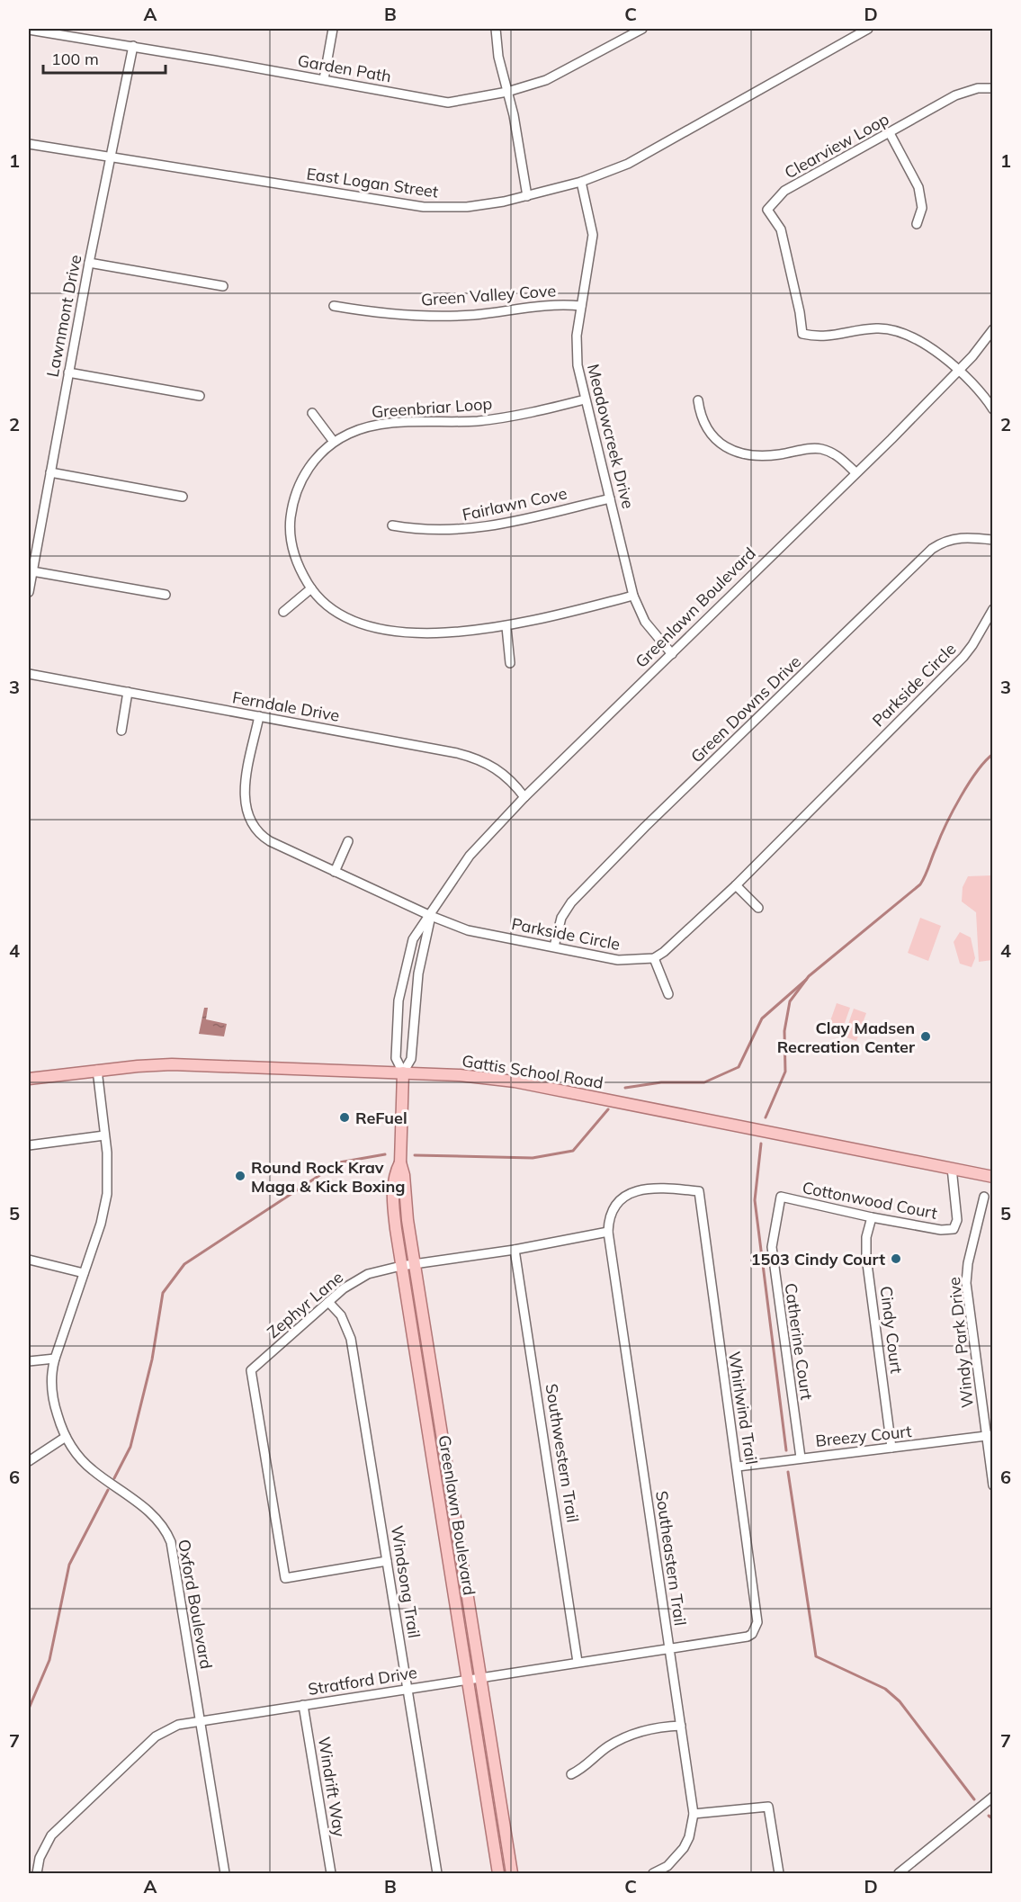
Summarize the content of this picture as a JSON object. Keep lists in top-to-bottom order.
{
  "streets": {
    "main road": ["Greenlawn Boulevard", "Gattis School Road"],
    "street": [
      "Garden Path",
      "Clearview Loop",
      "East Logan Street",
      "Green Valley Cove",
      "Lawnmont Drive",
      "Greenbriar Loop",
      "Meadowcreek Drive",
      "Fairlawn Cove",
      "Parkside Circle",
      "Ferndale Drive",
      "Green Downs Drive",
      "Cottonwood Court",
      "Zephyr Lane",
      "Cindy Court",
      "Catherine Court",
      "Windy Park Drive",
      "Whirlwind Trail",
      "Breezy Court",
      "Southwestern Trail",
      "Southeastern Trail",
      "Windsong Trail",
      "Oxford Boulevard",
      "Stratford Drive",
      "Windrift Way"
    ]
  },
  "crossings": [
    ["Garden Path", "Lawnmont Drive"],
    ["Clearview Loop", "Greenlawn Boulevard"],
    ["East Logan Street", "Lawnmont Drive"],
    ["East Logan Street", "Meadowcreek Drive"],
    ["Green Valley Cove", "Meadowcreek Drive"],
    ["Greenbriar Loop", "Meadowcreek Drive"],
    ["Meadowcreek Drive", "Fairlawn Cove"],
    ["Meadowcreek Drive", "Greenlawn Boulevard"],
    ["Greenlawn Boulevard", "Parkside Circle"],
    ["Greenlawn Boulevard", "Ferndale Drive"],
    ["Greenlawn Boulevard", "Gattis School Road"],
    ["Greenlawn Boulevard", "Zephyr Lane"],
    ["Greenlawn Boulevard", "Stratford Drive"],
    ["Parkside Circle", "Ferndale Drive"],
    ["Parkside Circle", "Green Downs Drive"],
    ["Gattis School Road", "Cottonwood Court"],
    ["Gattis School Road", "Oxford Boulevard"],
    ["Cottonwood Court", "Cindy Court"],
    ["Cottonwood Court", "Catherine Court"],
    ["Zephyr Lane", "Whirlwind Trail"],
    ["Zephyr Lane", "Southwestern Trail"],
    ["Zephyr Lane", "Southeastern Trail"],
    ["Zephyr Lane", "Windsong Trail"],
    ["Cindy Court", "Breezy Court"],
    ["Catherine Court", "Breezy Court"],
    ["Windy Park Drive", "Breezy Court"],
    ["Whirlwind Trail", "Breezy Court"],
    ["Whirlwind Trail", "Southeastern Trail"],
    ["Whirlwind Trail", "Stratford Drive"],
    ["Southwestern Trail", "Stratford Drive"],
    ["Southeastern Trail", "Stratford Drive"],
    ["Windsong Trail", "Stratford Drive"],
    ["Oxford Boulevard", "Stratford Drive"],
    ["Stratford Drive", "Windrift Way"]
  ],
  "places": [
    "Clay Madsen Recreation Center",
    "ReFuel",
    "Round Rock Krav Maga & Kick Boxing",
    "1503 Cindy Court"
  ],
  "scale_bar": "100 m",
  "grid": {
    "columns": [
      "A",
      "B",
      "C",
      "D"
    ],
    "rows": [
      "1",
      "2",
      "3",
      "4",
      "5",
      "6",
      "7"
    ]
  }
}
